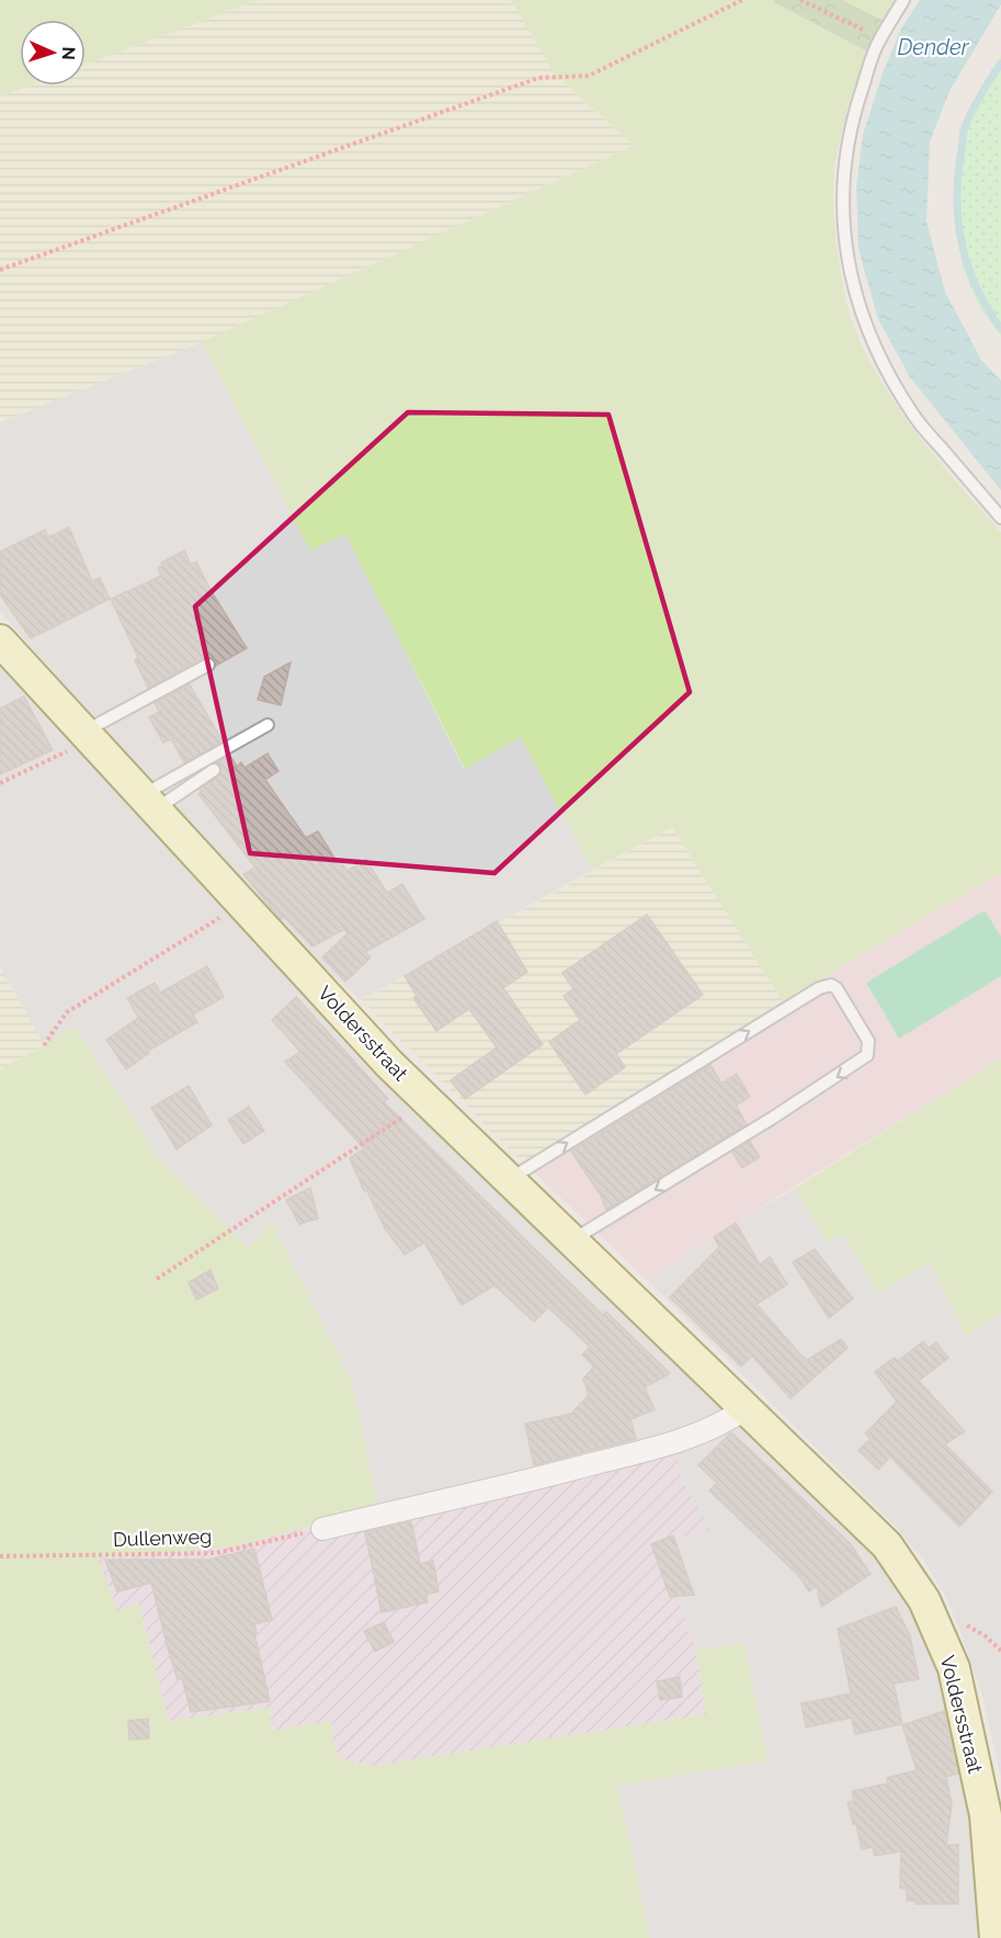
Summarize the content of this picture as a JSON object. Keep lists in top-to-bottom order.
{
  "streets": {
    "street": ["Voldersstraat"],
    "path": ["Dullenweg"]
  },
  "water": ["Dender"],
  "north": "right"
}
